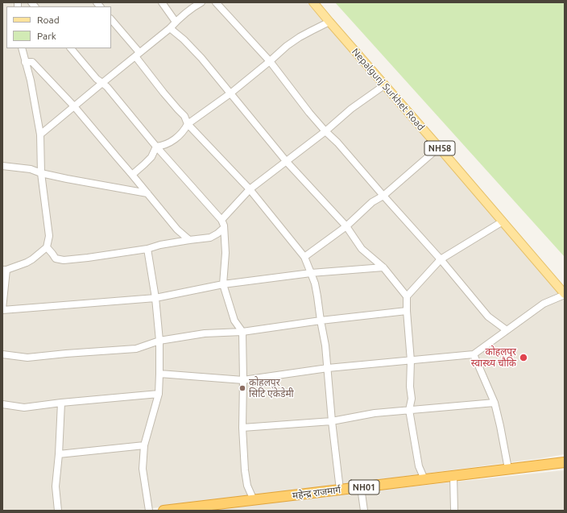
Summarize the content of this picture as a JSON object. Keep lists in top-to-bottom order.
{
  "streets": {
    "highway": ["NH01", "महेन्द्र राजमार्ग"],
    "main road": ["Nepalgunj Surkhet Road", "NH58"]
  },
  "places": ["कोहलपुर स्वास्थ्य चौकि", "कोहलपुर सिटि एकेडेमी"],
  "legend": ["Road", "Park"]
}
